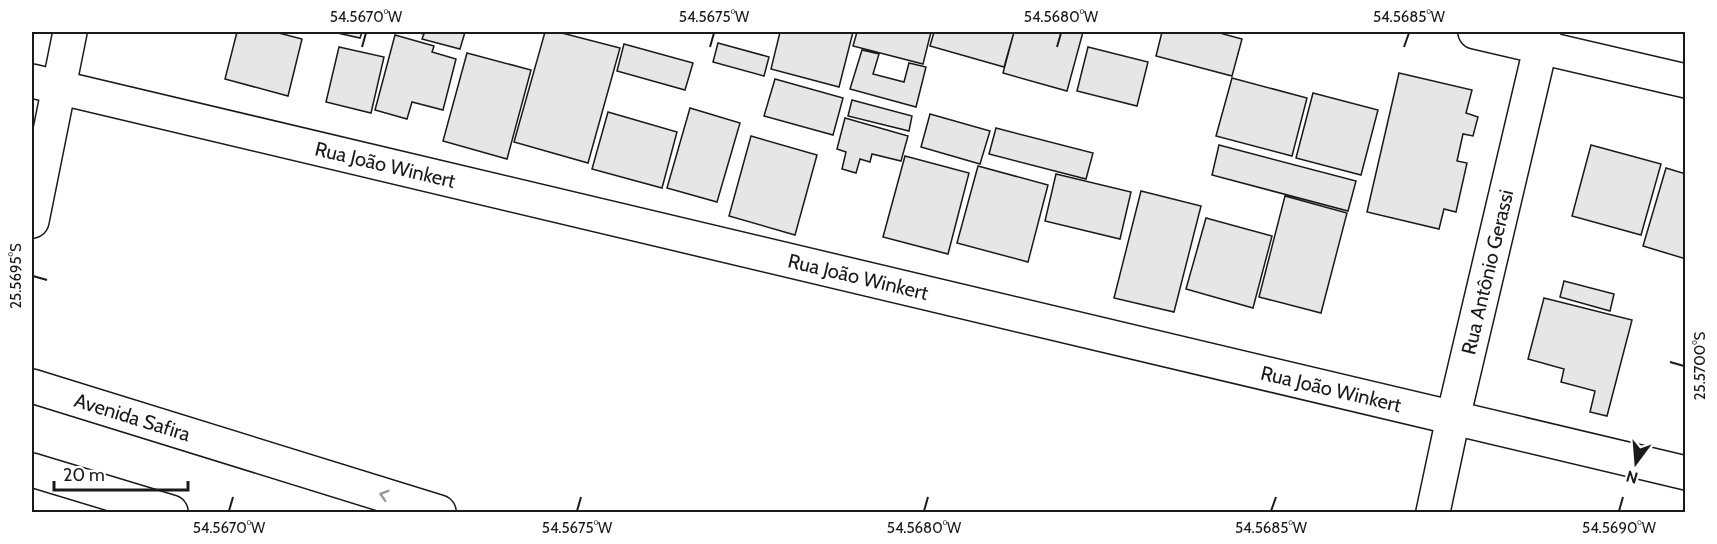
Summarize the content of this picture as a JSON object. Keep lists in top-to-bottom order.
{
  "streets": {
    "street": ["Rua João Winkert", "Rua Antônio Gerassi", "Avenida Safira"]
  },
  "crossings": [
    ["Rua João Winkert", "Rua Antônio Gerassi"]
  ],
  "scale_bar": "20 m",
  "north": "bottom",
  "coordinates": [
    "54.5670°W",
    "54.5675°W",
    "54.5680°W",
    "54.5685°W",
    "25.5695°S",
    "25.5700°S",
    "54.5690°W"
  ]
}
